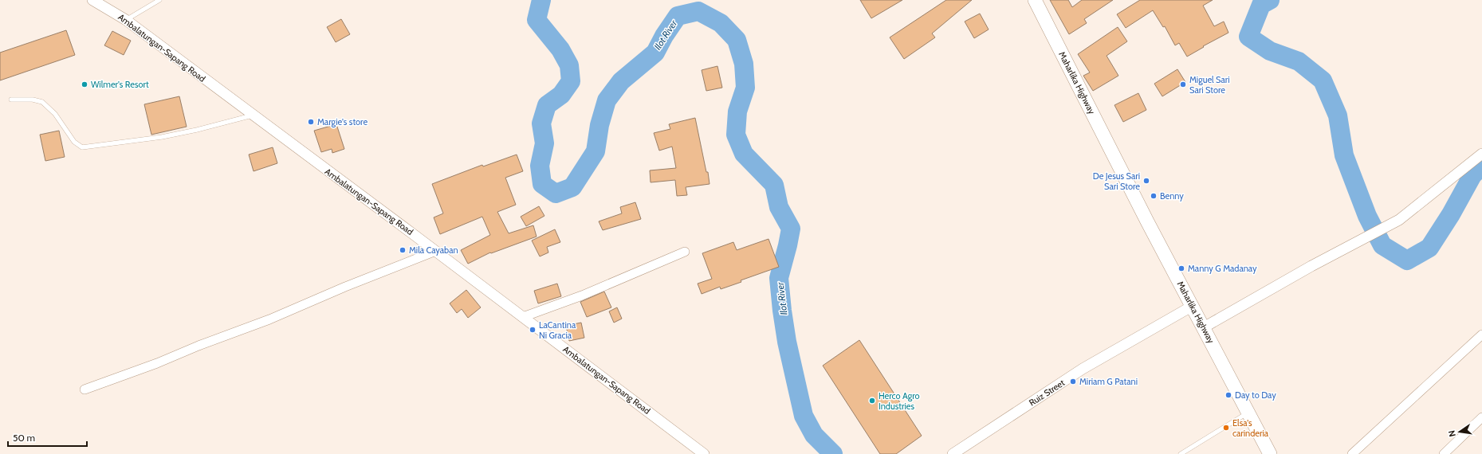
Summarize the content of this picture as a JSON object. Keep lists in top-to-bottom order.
{
  "streets": {
    "main road": ["Maharlika Highway"],
    "street": ["Ambalatungan-Sapang Road", "Ruiz Street"]
  },
  "crossings": [
    ["Maharlika Highway", "Ruiz Street"]
  ],
  "water": ["Ilot River"],
  "places": [
    "Wilmer's Resort",
    "Miguel Sari Sari Store",
    "Margie's store",
    "De Jesus Sari Sari Store",
    "Benny",
    "Mila Cayaban",
    "Manny G Madanay",
    "LaCantina Ni Gracia",
    "Miriam G Patani",
    "Day to Day",
    "Herco Agro Industries",
    "Elsa's carinderia"
  ],
  "scale_bar": "50 m",
  "north": "left"
}
